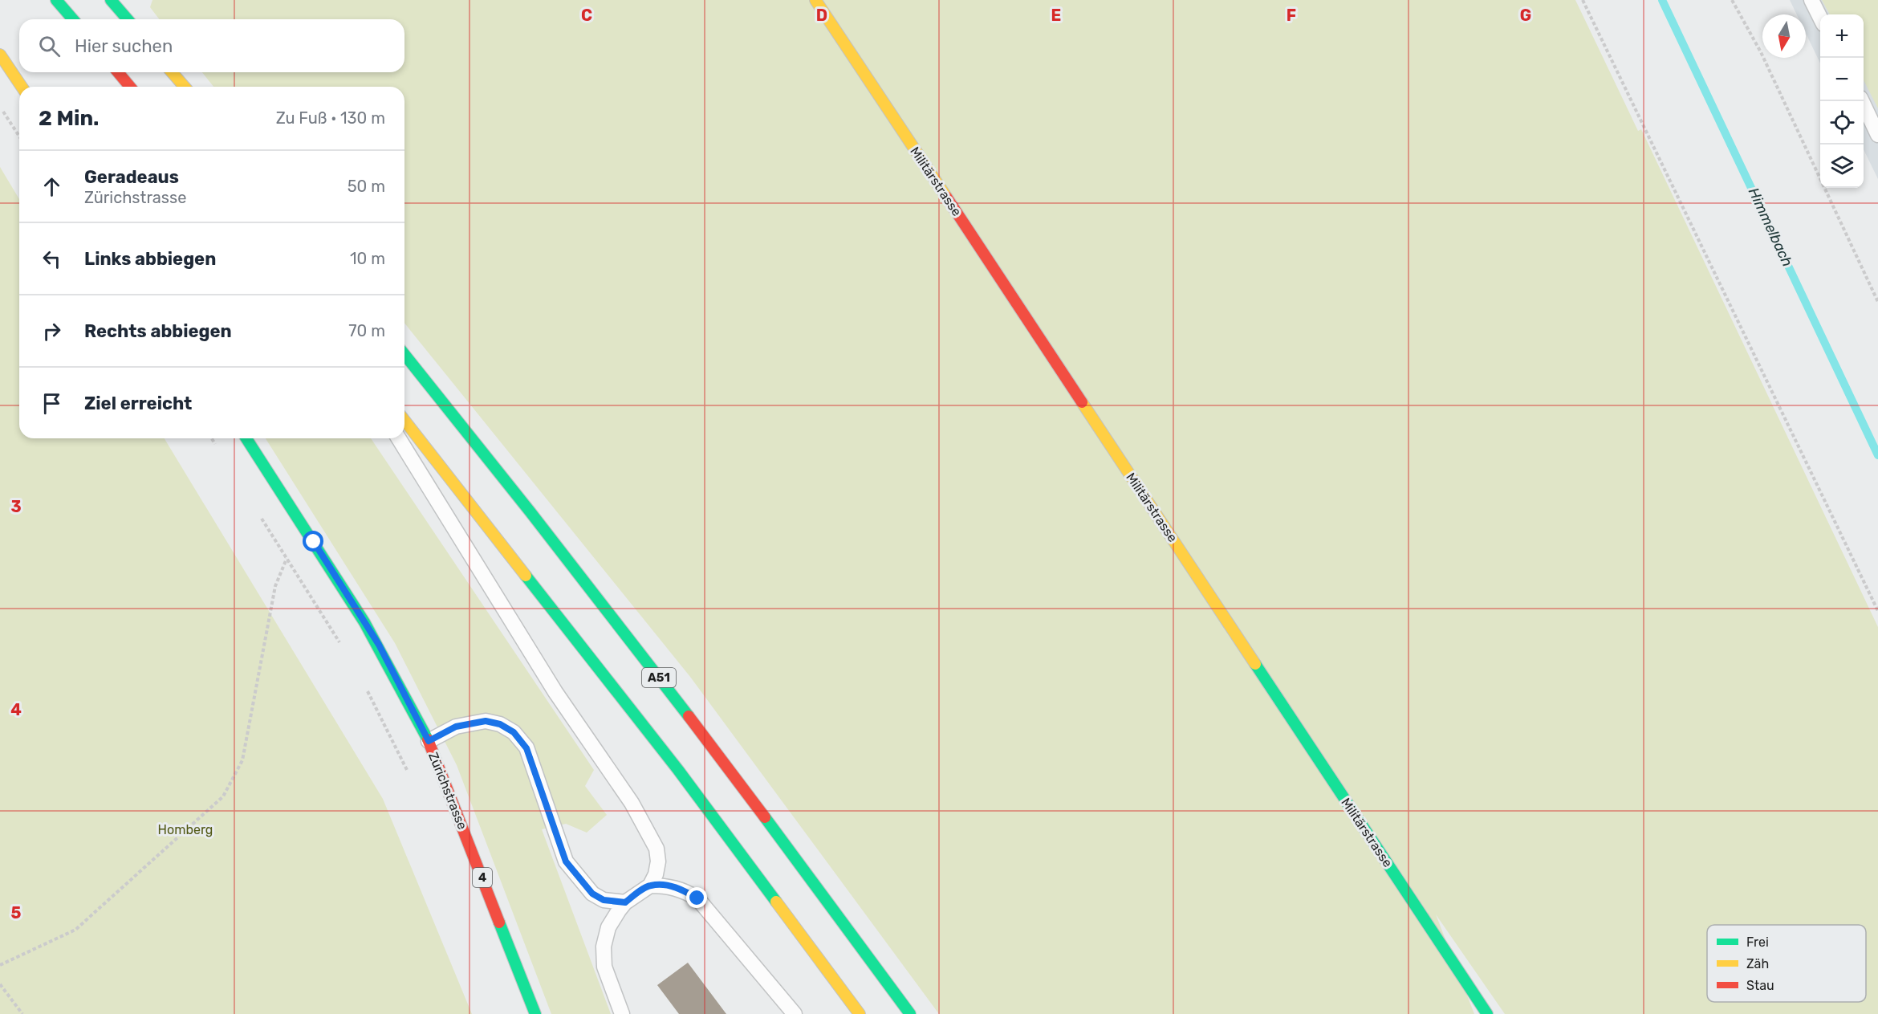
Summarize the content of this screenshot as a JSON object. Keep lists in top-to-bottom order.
{
  "streets": {
    "main road": [
      "Militärstrasse",
      "A51",
      "Zürichstrasse",
      "4"
    ]
  },
  "water": ["Himmelbach"],
  "parks": ["Homberg"],
  "legend": ["Frei", "Zäh", "Stau"],
  "north": "bottom",
  "page": {
    "map_buttons": ["+", "−"],
    "search": "Hier suchen",
    "heading": ["2 Min.", "Zu Fuß · 130 m"],
    "list": [
      ["Geradeaus", "Zürichstrasse", "50 m"],
      ["Links abbiegen", "10 m"],
      ["Rechts abbiegen", "70 m"],
      "Ziel erreicht"
    ]
  },
  "grid": {
    "columns": [
      "C",
      "D",
      "E",
      "F",
      "G"
    ],
    "rows": ["3", "4", "5"]
  }
}
